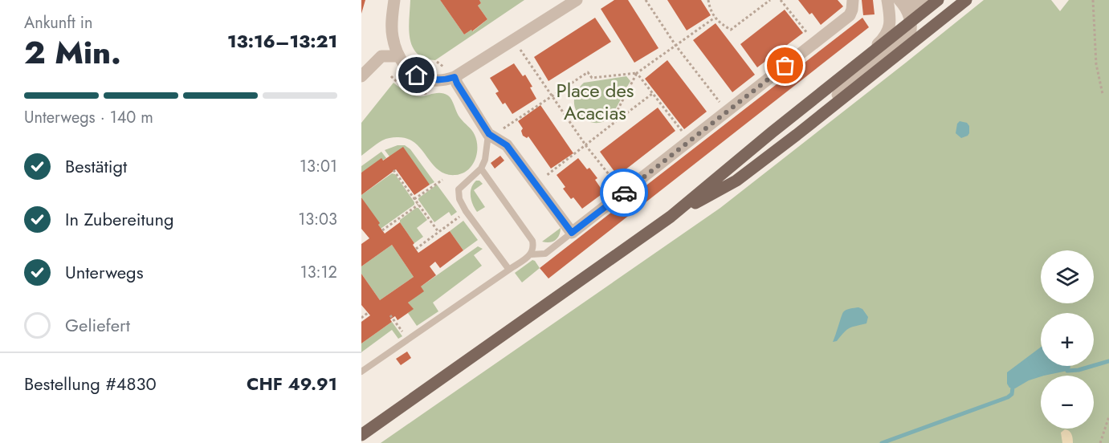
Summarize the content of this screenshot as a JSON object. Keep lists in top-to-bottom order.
{
  "parks": ["Place des Acacias"],
  "page": {
    "heading": ["2 Min.", "Ankunft in", "13:16–13:21"],
    "panel": ["Bestellung #4830", "CHF 49.91"],
    "bar": "Unterwegs · 140 m",
    "list": [
      ["Bestätigt", "13:01"],
      ["In Zubereitung", "13:03"],
      ["Unterwegs", "13:12"],
      "Geliefert"
    ],
    "map_buttons": ["+", "−"]
  }
}
